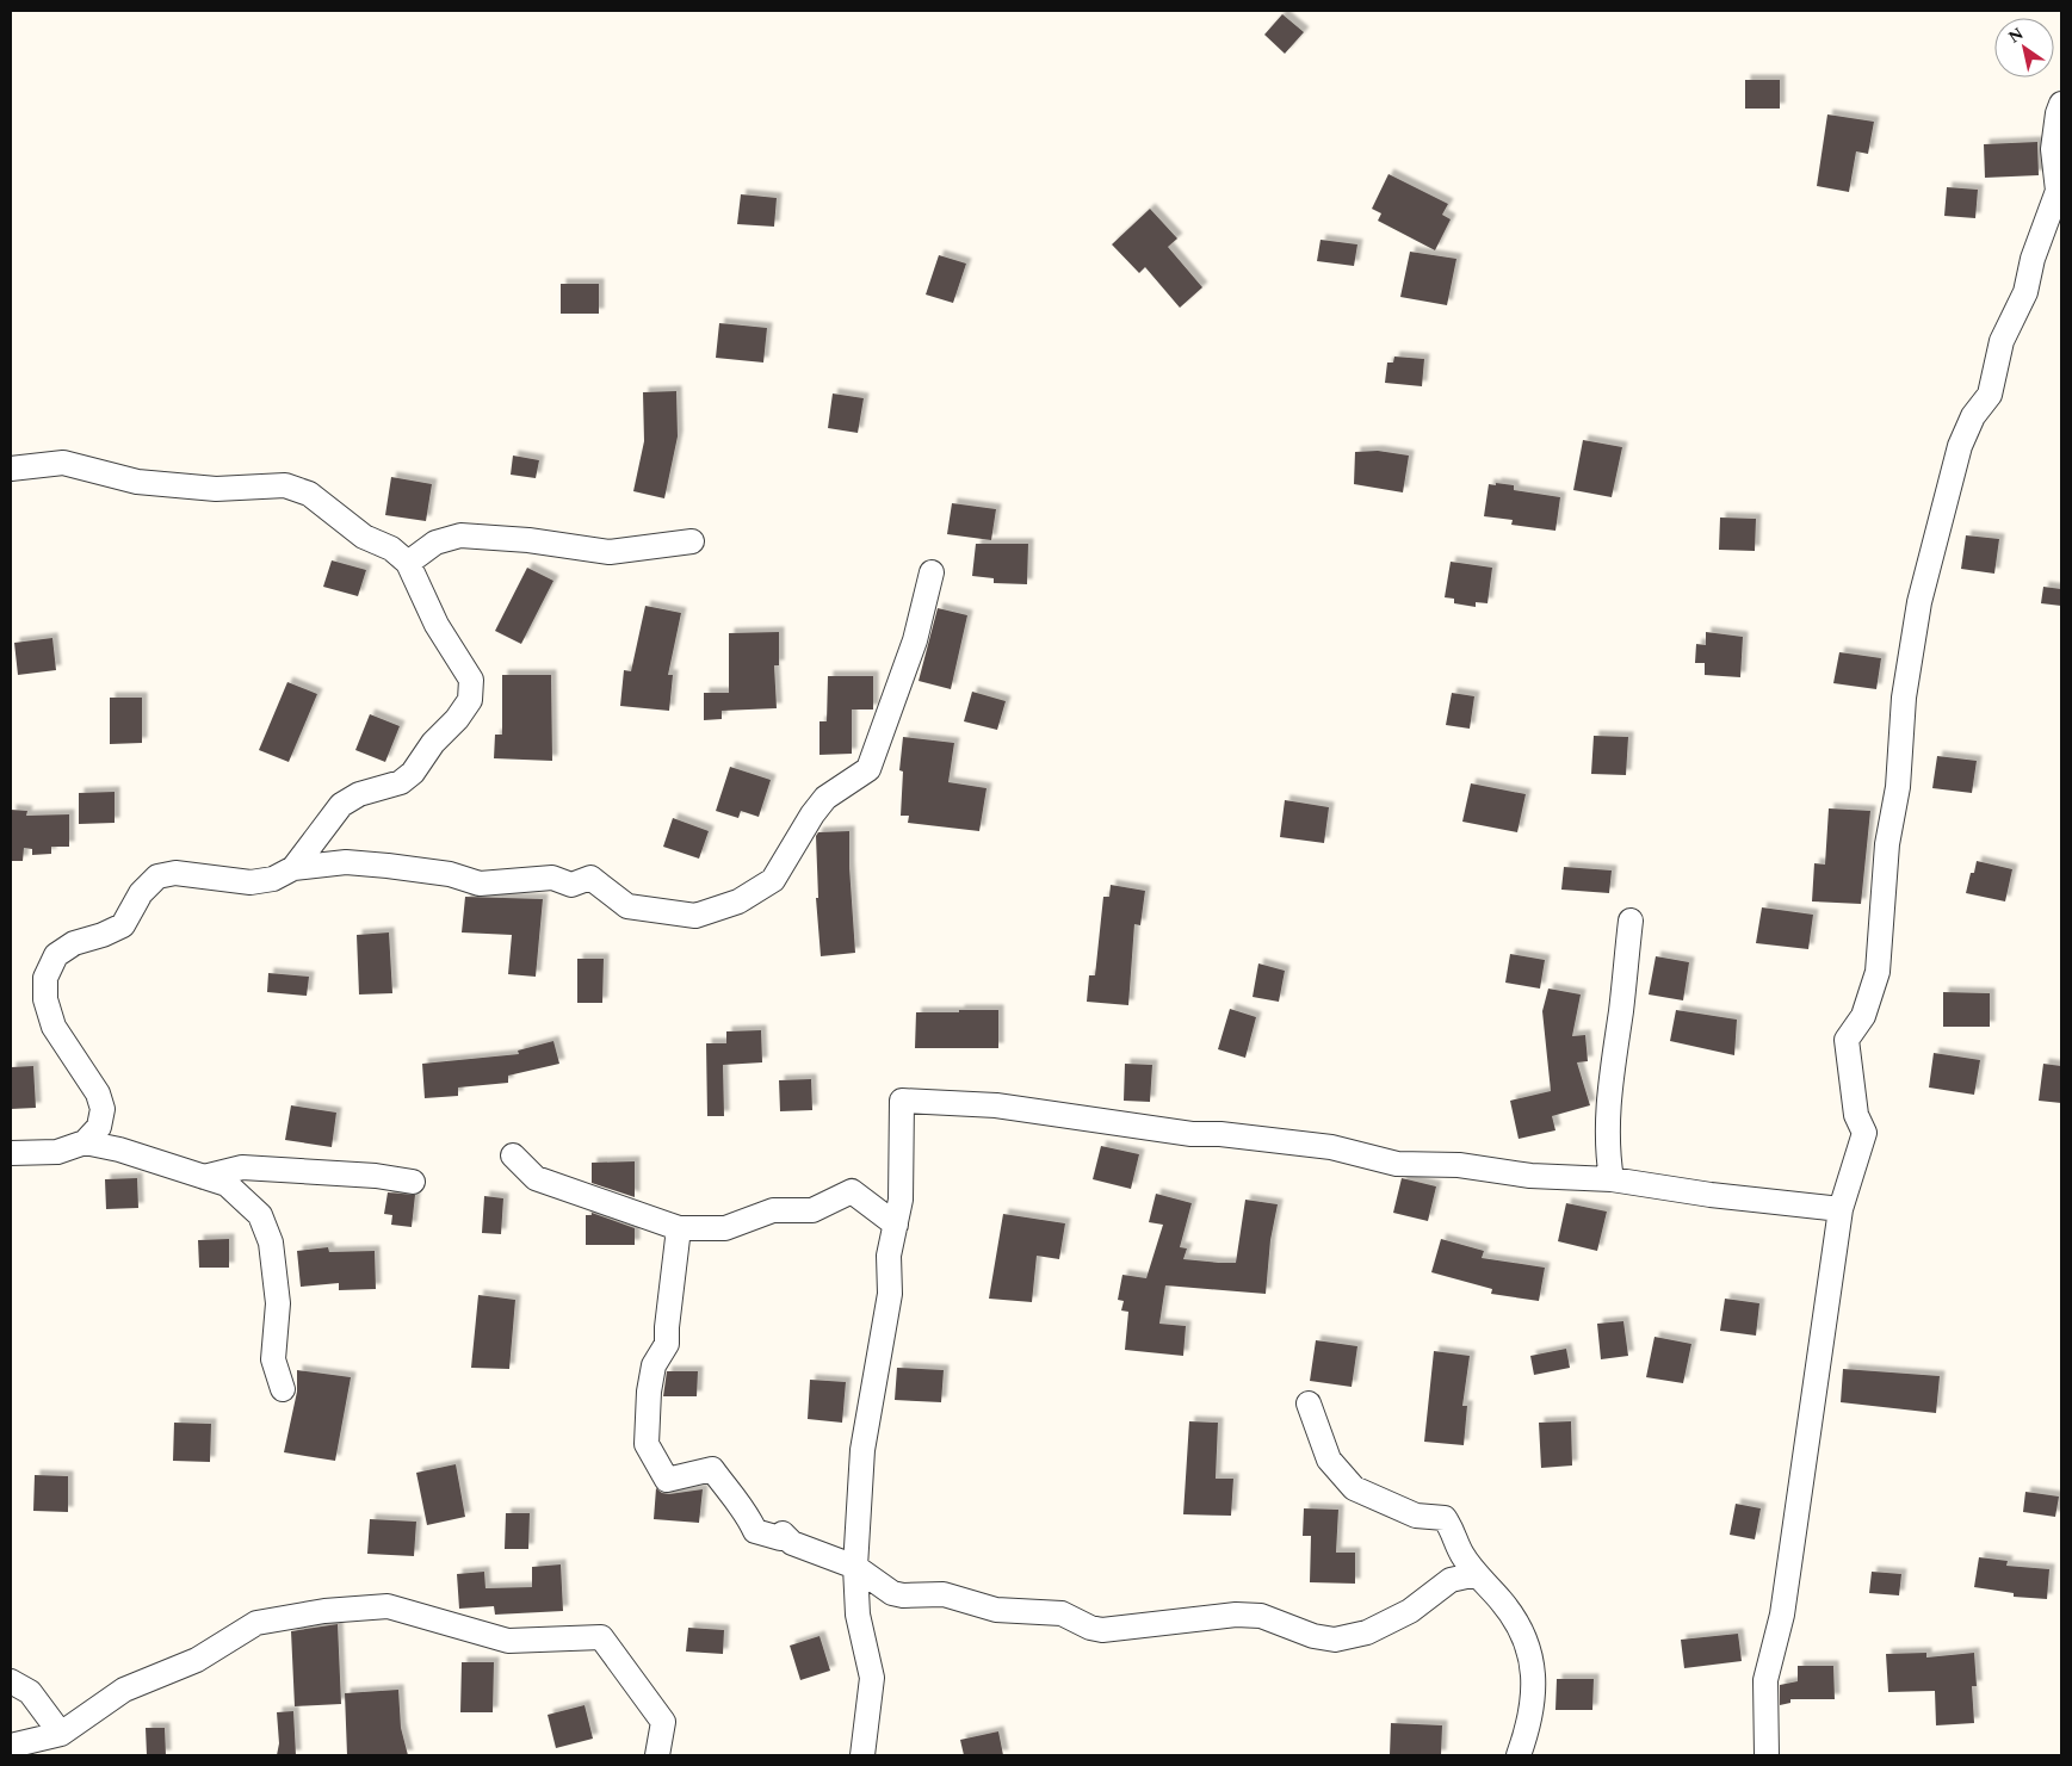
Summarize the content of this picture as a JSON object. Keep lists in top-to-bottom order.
{
  "north": "top left"
}
